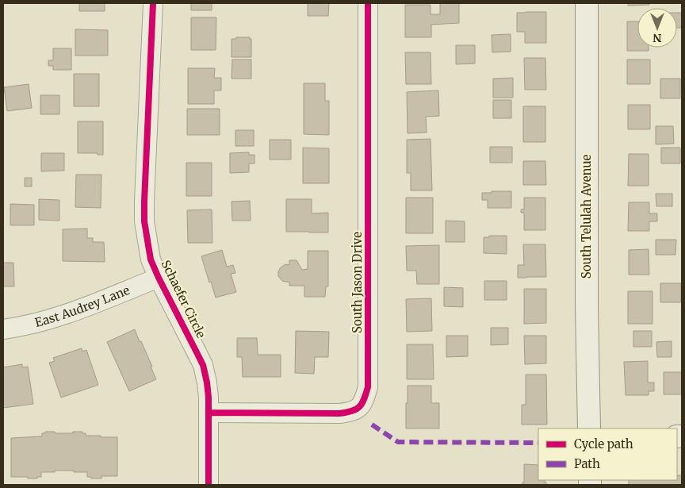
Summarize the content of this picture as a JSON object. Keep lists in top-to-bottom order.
{
  "streets": {
    "street": [
      "South Telulah Avenue",
      "South Jason Drive",
      "Schaefer Circle",
      "East Audrey Lane"
    ]
  },
  "crossings": [
    ["South Jason Drive", "Schaefer Circle"],
    ["Schaefer Circle", "East Audrey Lane"]
  ],
  "legend": ["Cycle path", "Path"],
  "north": "bottom"
}
